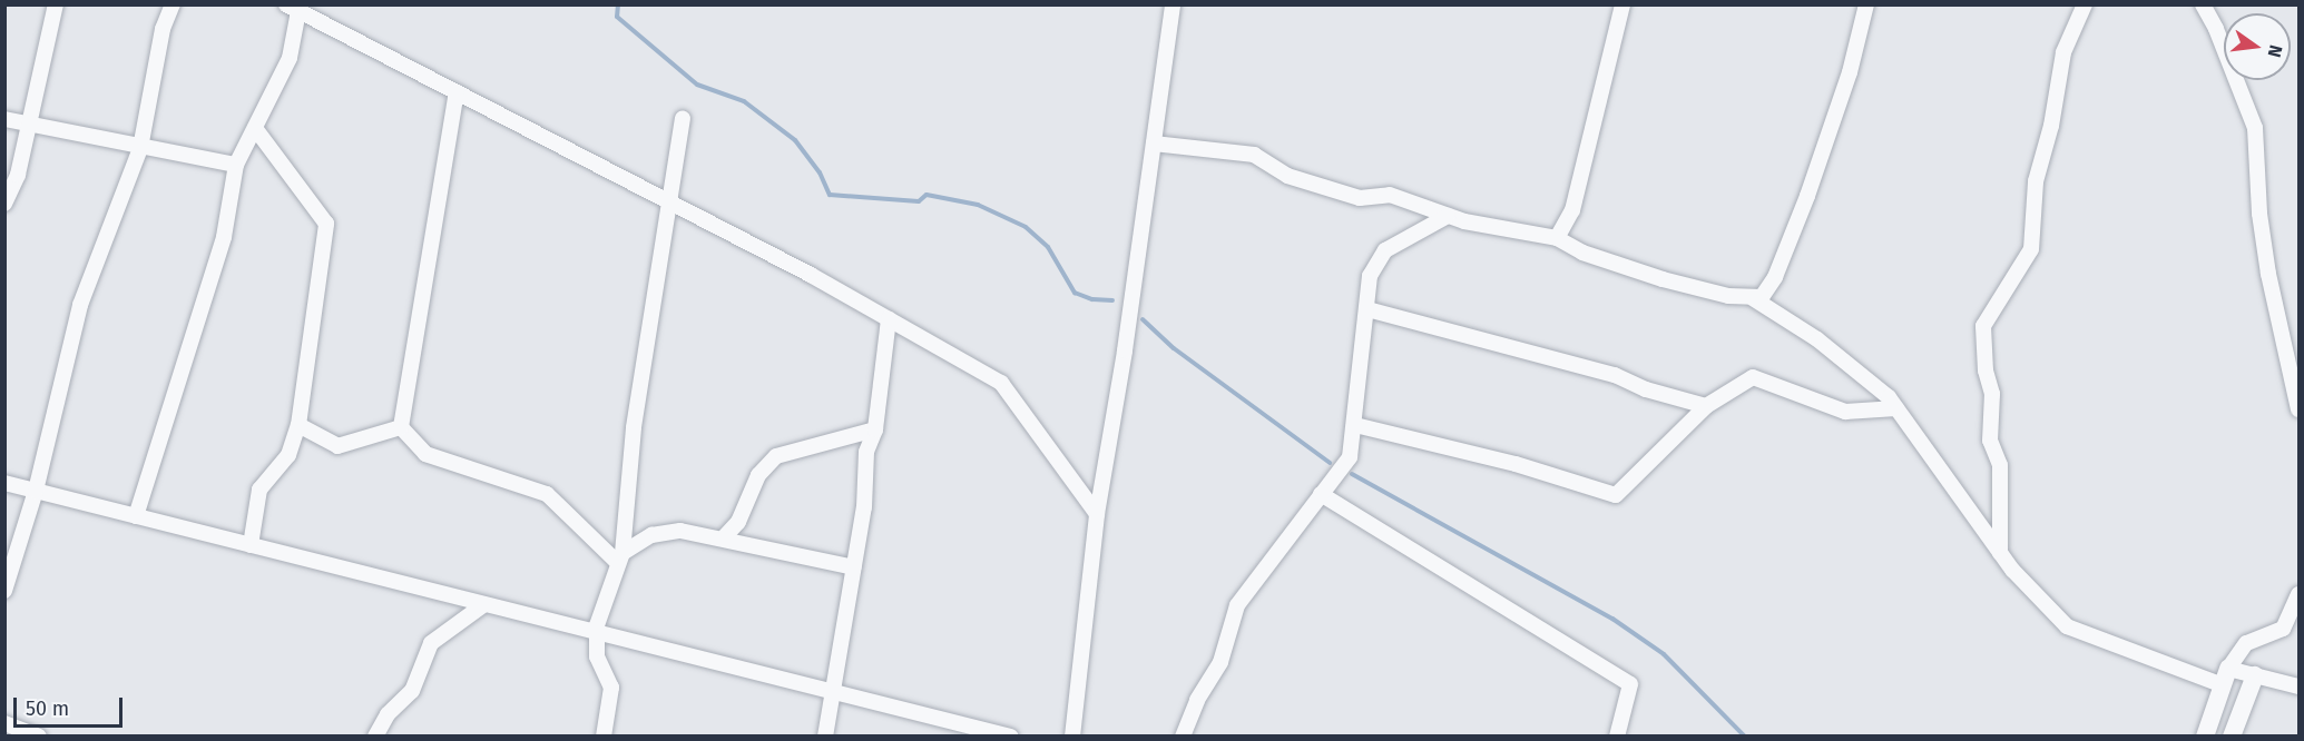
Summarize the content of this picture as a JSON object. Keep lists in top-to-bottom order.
{
  "scale_bar": "50 m",
  "north": "right"
}
